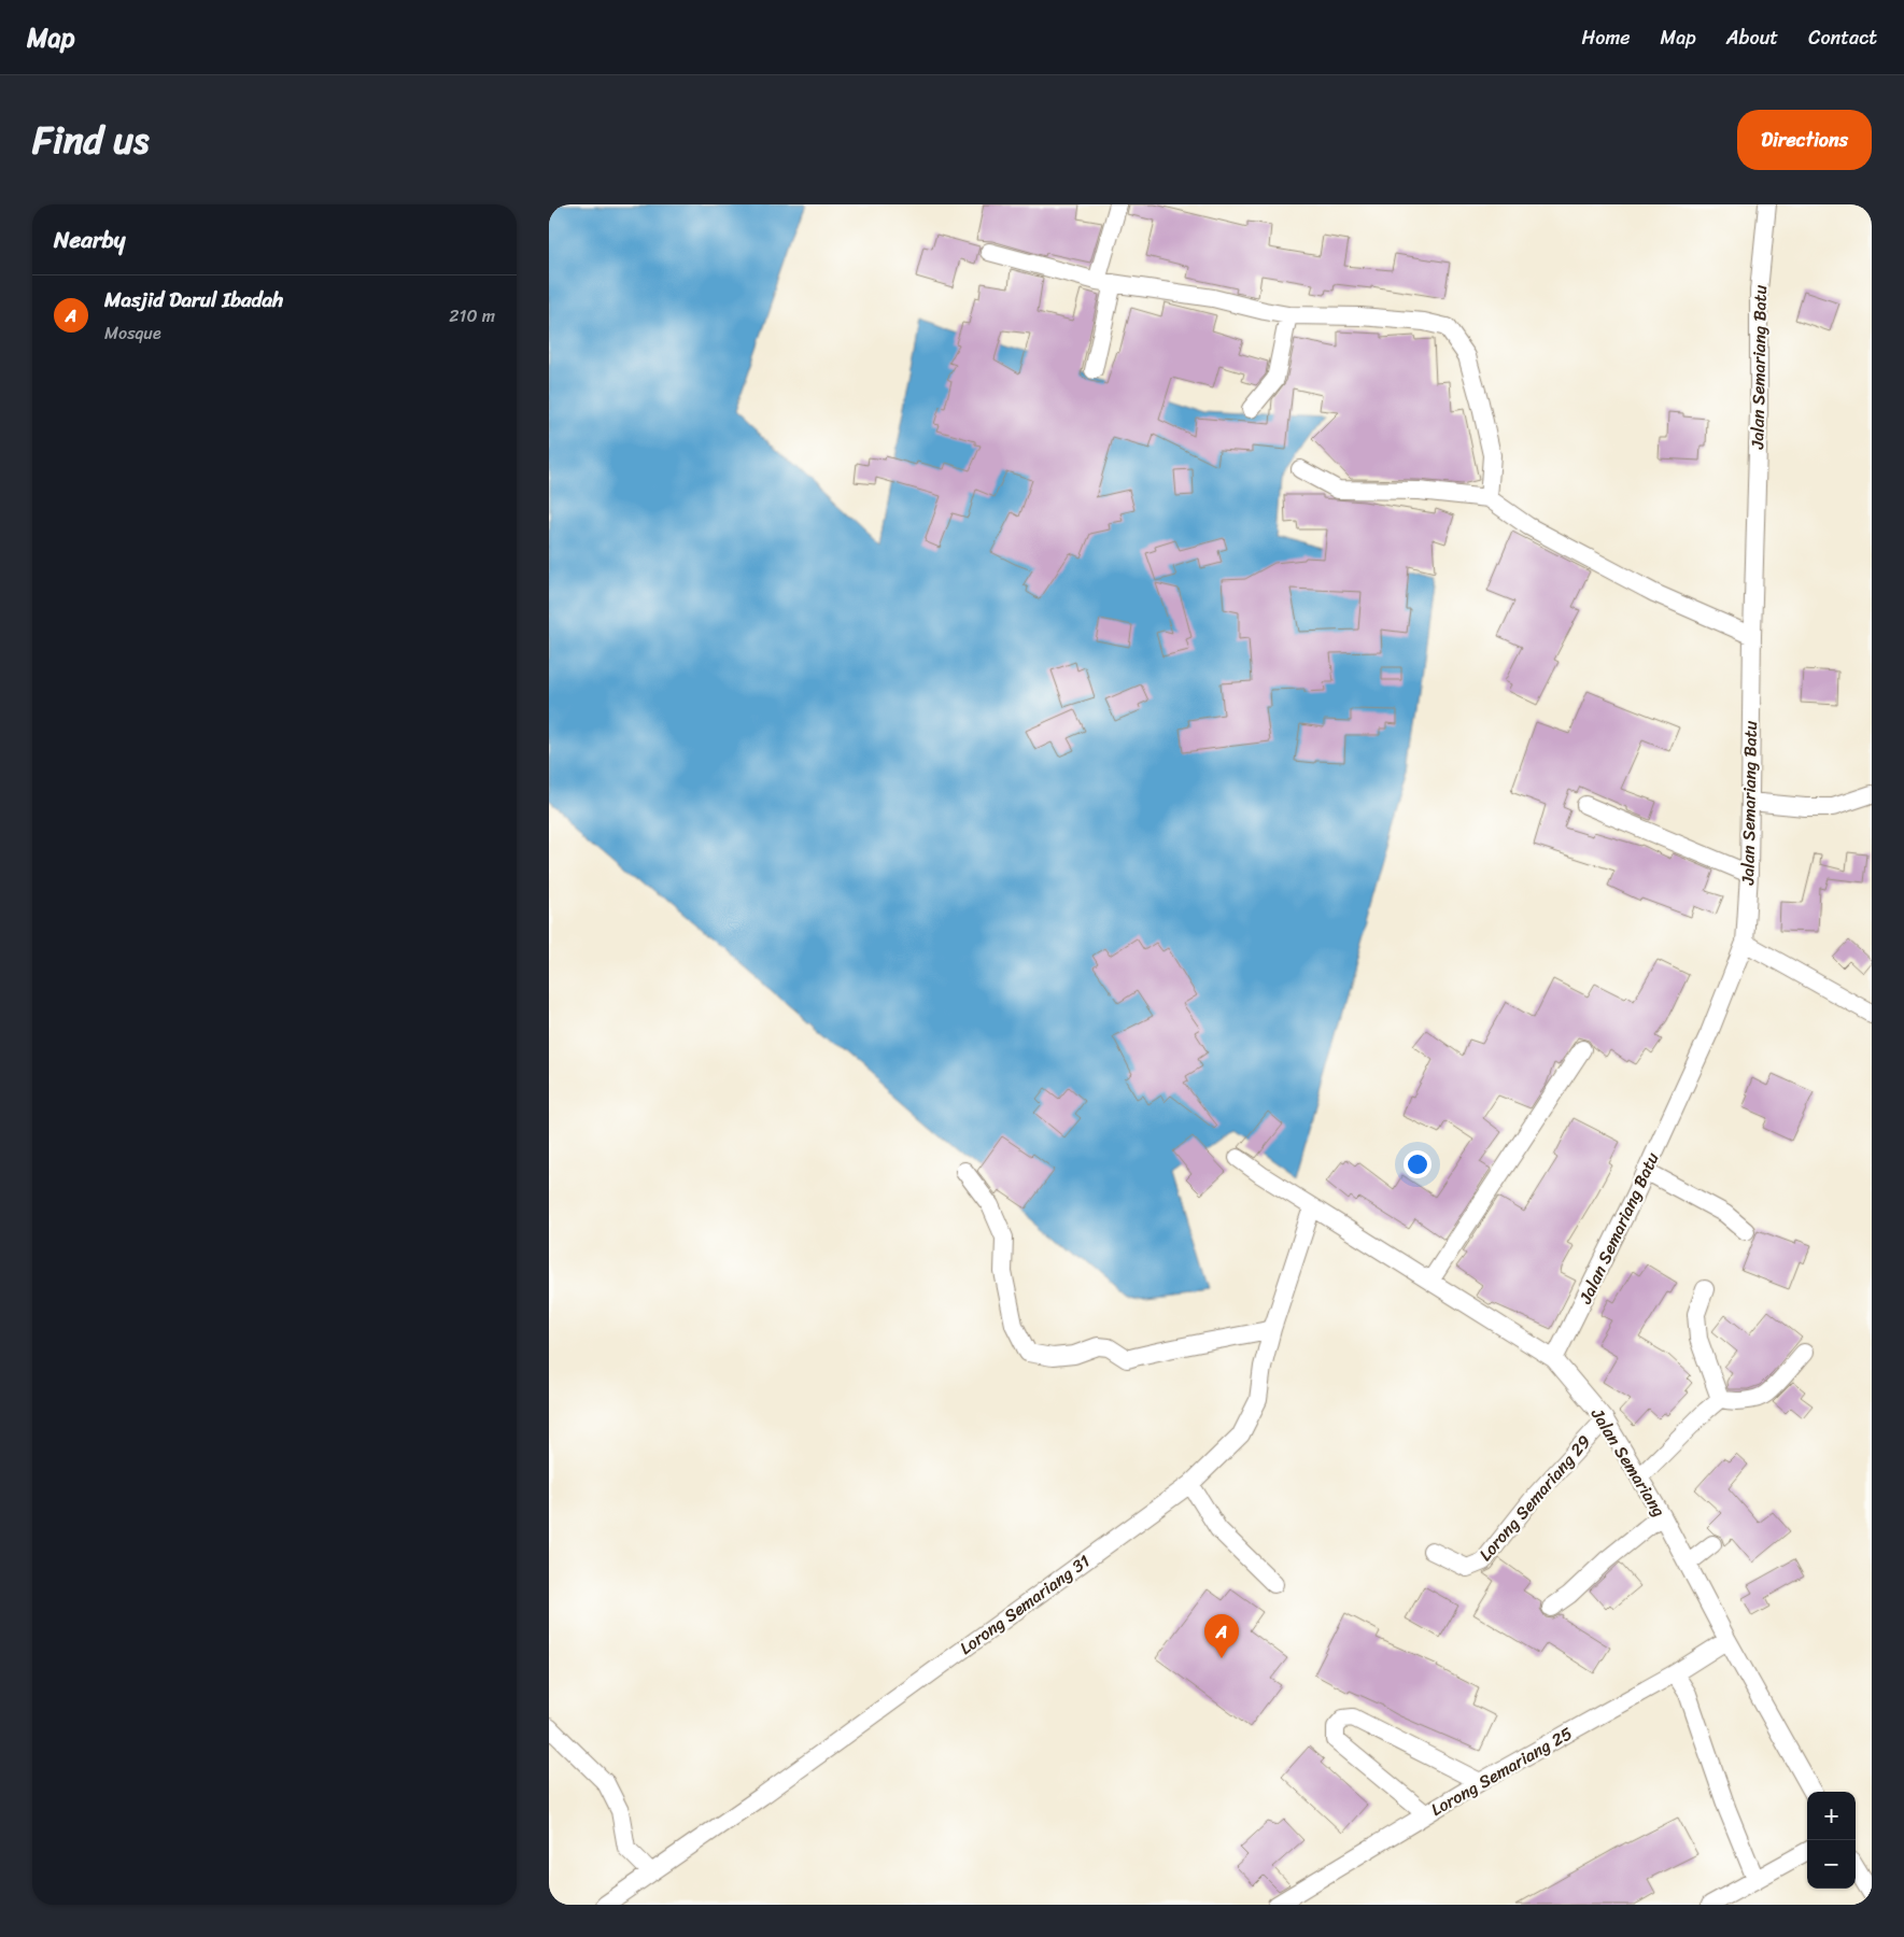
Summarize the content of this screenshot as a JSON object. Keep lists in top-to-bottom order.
{
  "streets": {
    "street": [
      "Jalan Semariang Batu",
      "Jalan Semariang",
      "Lorong Semariang 29",
      "Lorong Semariang 31",
      "Lorong Semariang 25"
    ]
  },
  "crossings": [
    ["Jalan Semariang Batu", "Jalan Semariang"],
    ["Jalan Semariang", "Lorong Semariang 29"],
    ["Jalan Semariang", "Lorong Semariang 31"],
    ["Jalan Semariang", "Lorong Semariang 25"]
  ],
  "page": {
    "header": "Map",
    "nav": [
      "Home",
      "Map",
      "About",
      "Contact"
    ],
    "title": "Find us",
    "buttons": "Directions",
    "heading": "Nearby",
    "list": [
      {
        "mark": "A",
        "name": "Masjid Darul Ibadah",
        "note": "Mosque",
        "value": "210 m"
      }
    ],
    "pins": "A",
    "map_buttons": ["+", "−"]
  }
}
